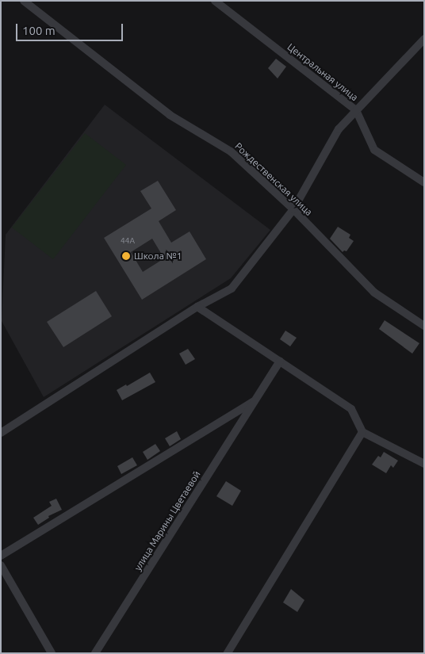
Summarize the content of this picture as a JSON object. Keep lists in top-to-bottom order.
{
  "streets": {
    "street": ["Центральная улица", "Рождественская улица", "улица Марины Цветаевой"]
  },
  "places": ["Школа №1"],
  "house_numbers": ["44А"],
  "scale_bar": "100 m"
}
